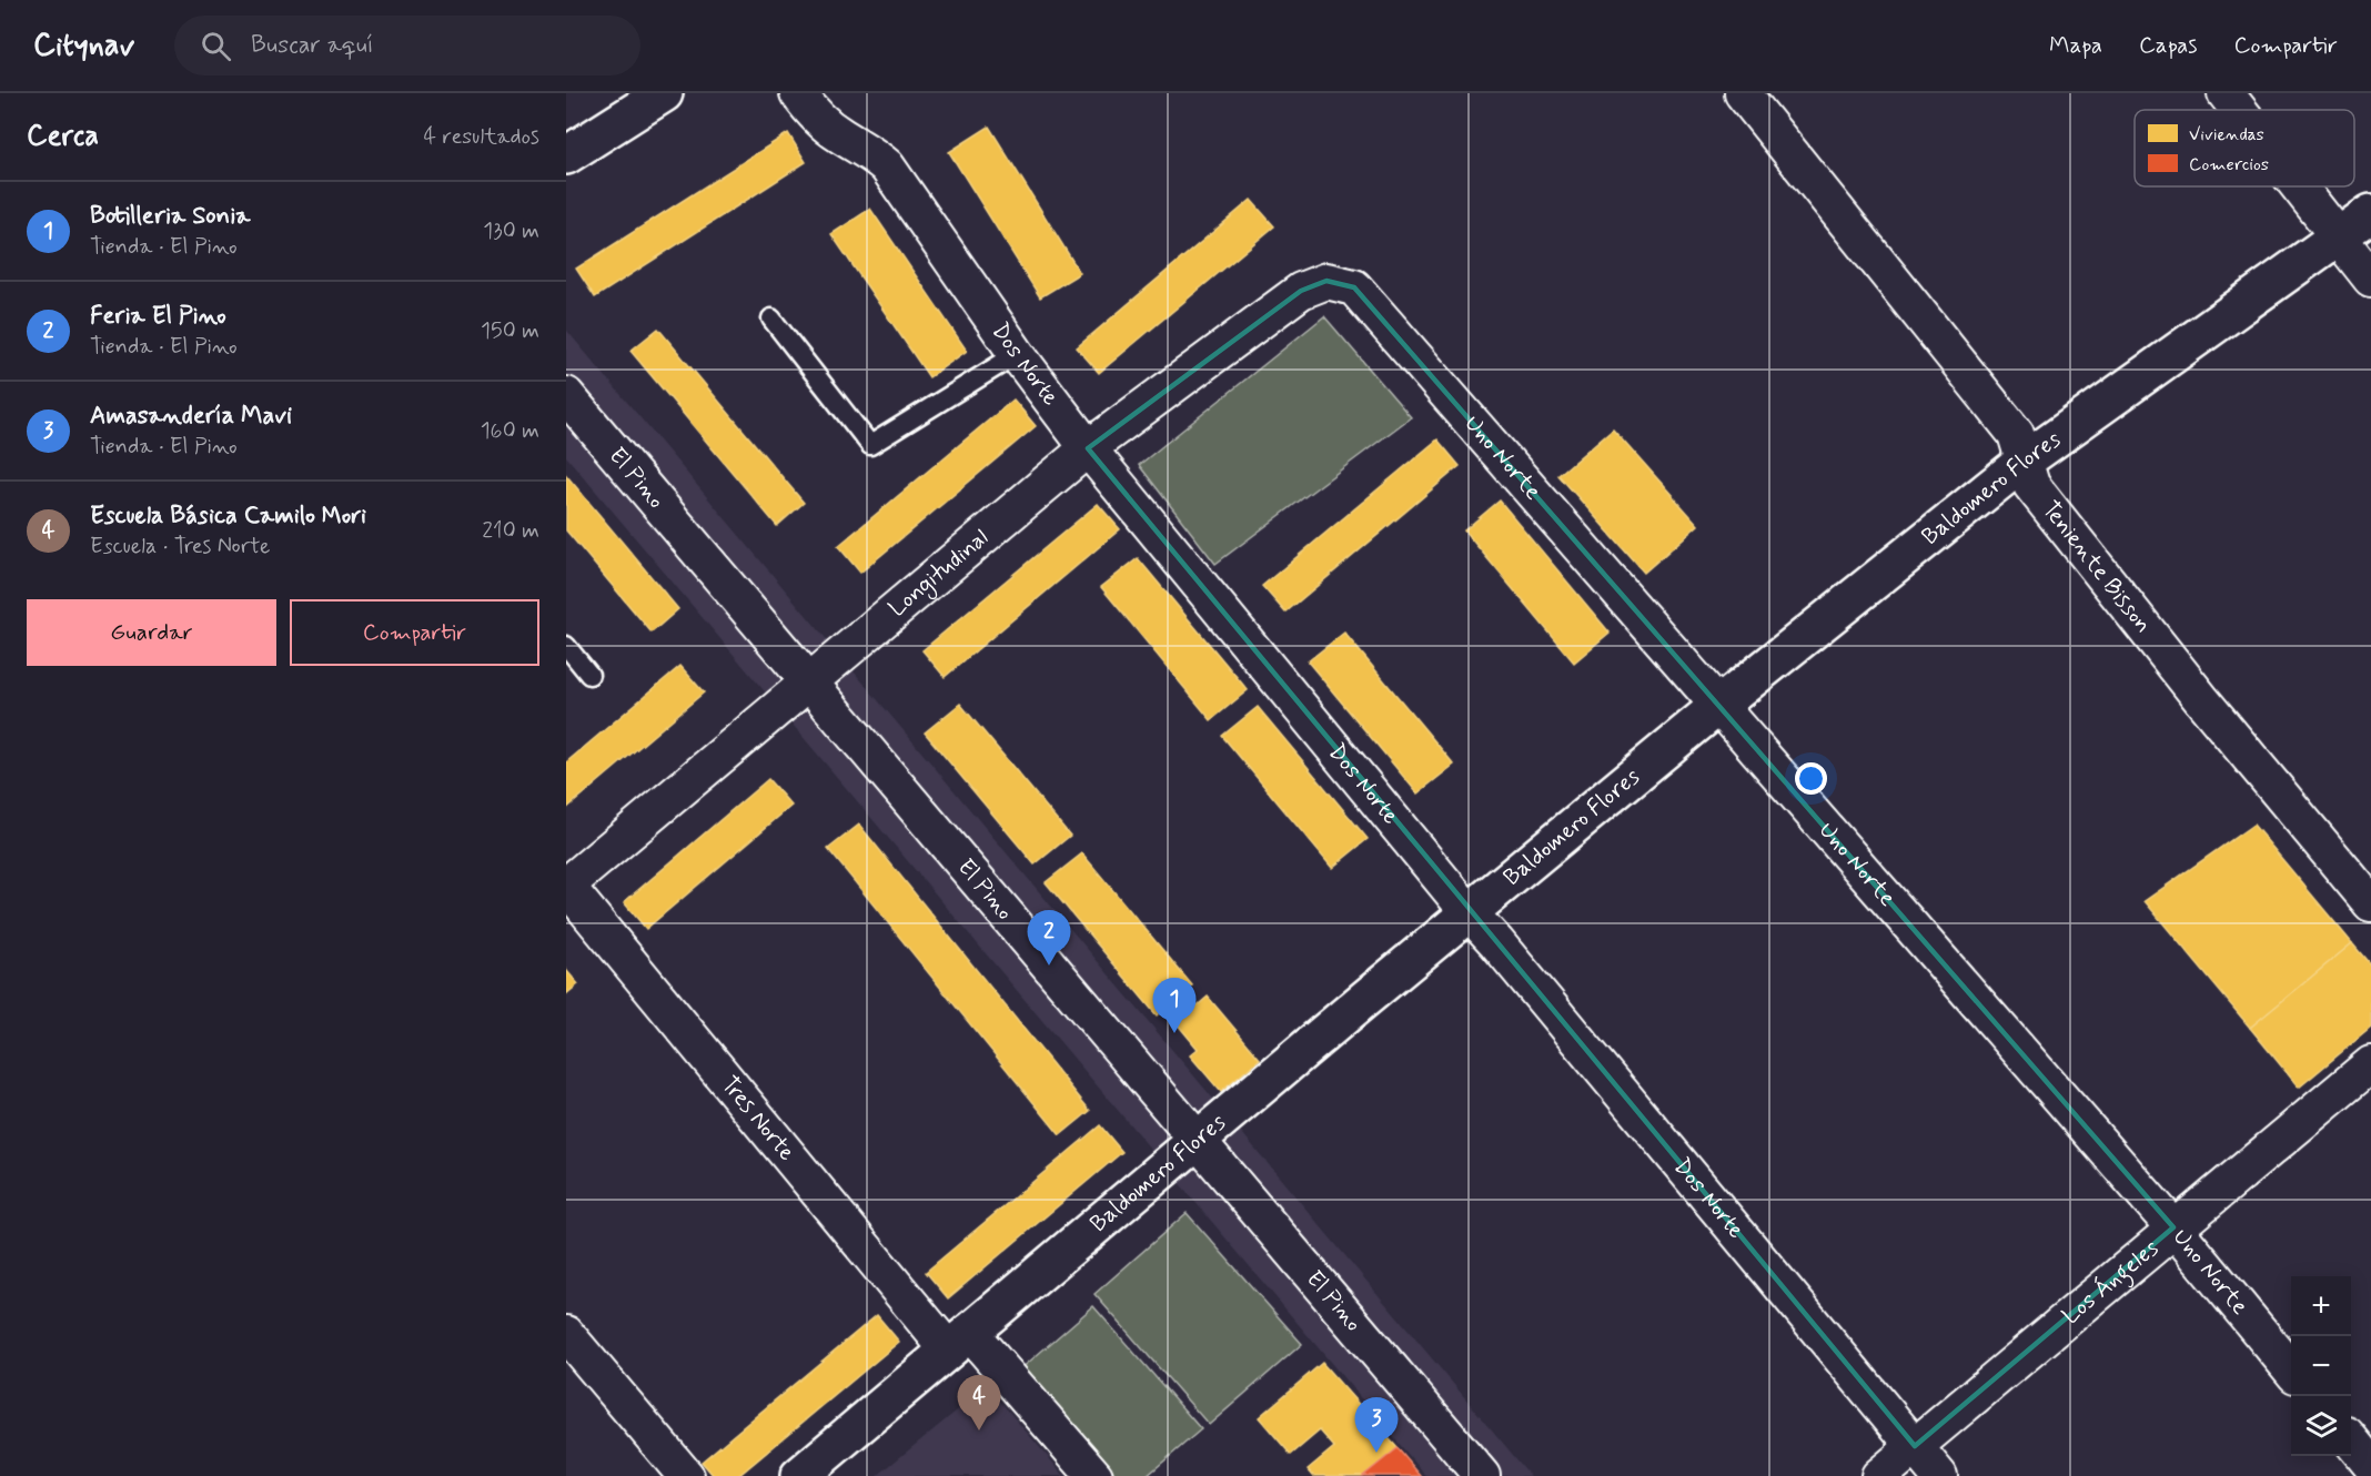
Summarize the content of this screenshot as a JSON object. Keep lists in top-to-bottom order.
{
  "streets": {
    "street": [
      "Dos Norte",
      "Uno Norte",
      "El Pino",
      "Baldomero Flores",
      "Teniente Bisson",
      "Longitudinal",
      "Tres Norte",
      "Los Ángeles"
    ]
  },
  "crossings": [
    ["Dos Norte", "Baldomero Flores"],
    ["Dos Norte", "Longitudinal"],
    ["Dos Norte", "Los Ángeles"],
    ["Uno Norte", "Baldomero Flores"],
    ["Uno Norte", "Longitudinal"],
    ["Uno Norte", "Los Ángeles"],
    ["El Pino", "Baldomero Flores"],
    ["El Pino", "Longitudinal"],
    ["Baldomero Flores", "Teniente Bisson"],
    ["Baldomero Flores", "Tres Norte"],
    ["Longitudinal", "Tres Norte"]
  ],
  "legend": ["Viviendas", "Comercios"],
  "page": {
    "header": "Citynav",
    "search": "Buscar aquí",
    "nav": ["Mapa", "Capas", "Compartir"],
    "heading": ["Cerca", "4 resultados"],
    "list": [
      {
        "mark": "1",
        "name": "Botilleria Sonia",
        "note": "Tienda · El Pino",
        "value": "130 m"
      },
      {
        "mark": "2",
        "name": "Feria El Pino",
        "note": "Tienda · El Pino",
        "value": "150 m"
      },
      {
        "mark": "3",
        "name": "Amasandería Mavi",
        "note": "Tienda · El Pino",
        "value": "160 m"
      },
      {
        "mark": "4",
        "name": "Escuela Básica Camilo Mori",
        "note": "Escuela · Tres Norte",
        "value": "210 m"
      }
    ],
    "buttons": ["Guardar", "Compartir"],
    "pins": [
      "2",
      "1",
      "4",
      "3"
    ],
    "map_buttons": ["+", "−"]
  }
}
